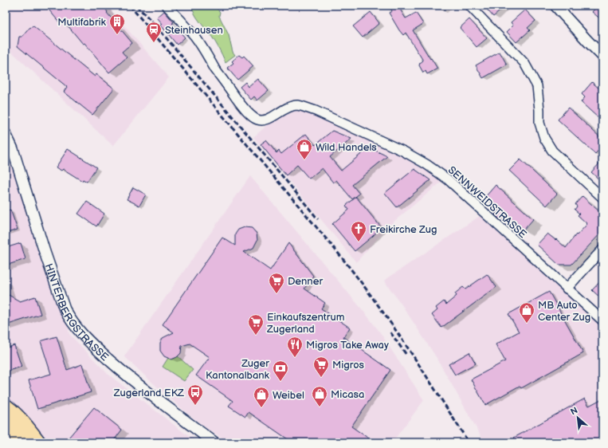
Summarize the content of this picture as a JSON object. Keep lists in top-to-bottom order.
{
  "streets": {
    "street": ["SENNWEIDSTRASSE", "HINTERBERGSTRASSE"]
  },
  "places": {
    "building": ["Multifabrik"],
    "station": ["Steinhausen"],
    "shop": [
      "Wild Handels",
      "MB Auto Center Zug",
      "Micasa",
      "Weibel"
    ],
    "church": ["Freikirche Zug"],
    "supermarket": ["Denner", "Einkaufszentrum Zugerland", "Migros"],
    "restaurant": ["Migros Take Away"],
    "bank": ["Zuger Kantonalbank"],
    "bus stop": ["Zugerland EKZ"]
  },
  "north": "top left"
}
